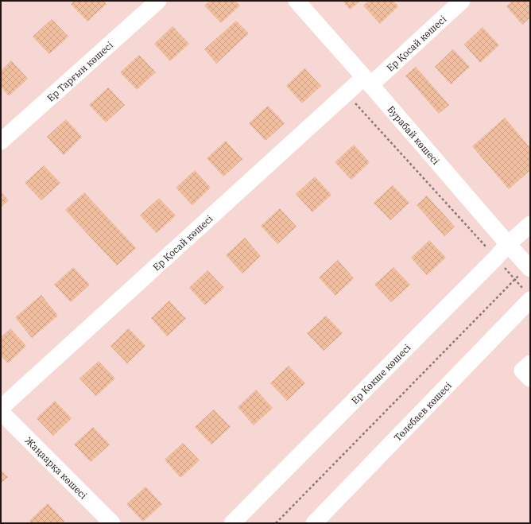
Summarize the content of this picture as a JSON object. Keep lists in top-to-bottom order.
{
  "streets": {
    "street": [
      "Ер Қосай көшесі",
      "Ер Тарғын көшесі",
      "Бурабай көшесі",
      "Ер Көкше көшесі",
      "Төлебаев көшесі",
      "Жаңаарқа көшесі"
    ]
  },
  "crossings": [
    ["Ер Қосай көшесі", "Бурабай көшесі"],
    ["Бурабай көшесі", "Ер Көкше көшесі"]
  ]
}
